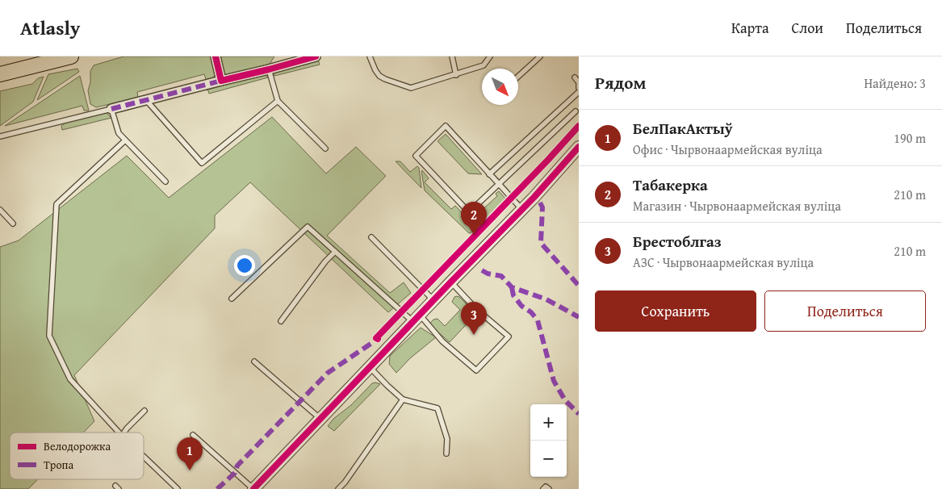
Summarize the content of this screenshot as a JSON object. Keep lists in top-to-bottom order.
{
  "legend": ["Велодорожка", "Тропа"],
  "north": "bottom right",
  "page": {
    "header": "Atlasly",
    "nav": ["Карта", "Слои", "Поделиться"],
    "heading": ["Рядом", "Найдено: 3"],
    "list": [
      {
        "mark": "1",
        "name": "БелПакАктыў",
        "note": "Офис · Чырвонаармейская вуліца",
        "value": "190 m"
      },
      {
        "mark": "2",
        "name": "Табакерка",
        "note": "Магазин · Чырвонаармейская вуліца",
        "value": "210 m"
      },
      {
        "mark": "3",
        "name": "Брестоблгаз",
        "note": "АЗС · Чырвонаармейская вуліца",
        "value": "210 m"
      }
    ],
    "pins": ["2", "3", "1"],
    "buttons": ["Сохранить", "Поделиться"],
    "map_buttons": ["+", "−"]
  }
}
